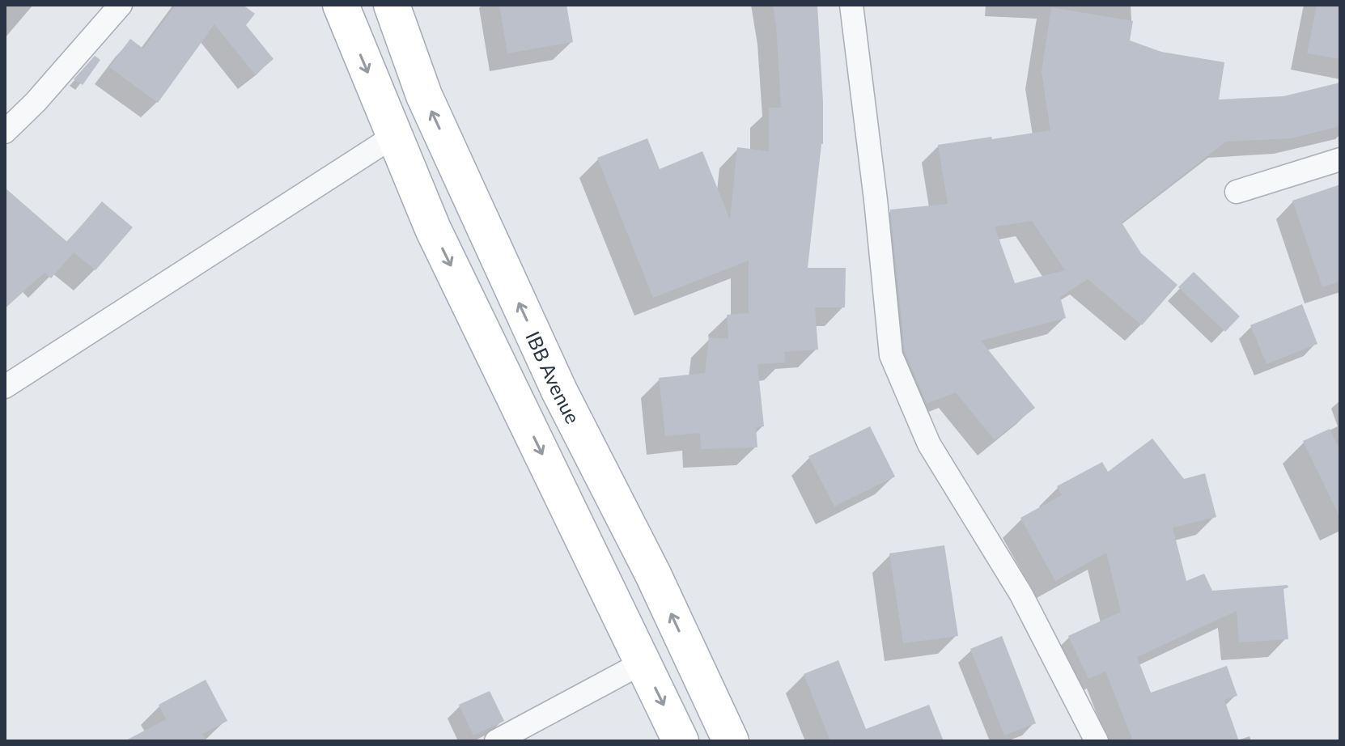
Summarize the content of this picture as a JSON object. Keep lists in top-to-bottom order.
{
  "streets": {
    "main road": ["IBB Avenue"]
  }
}
